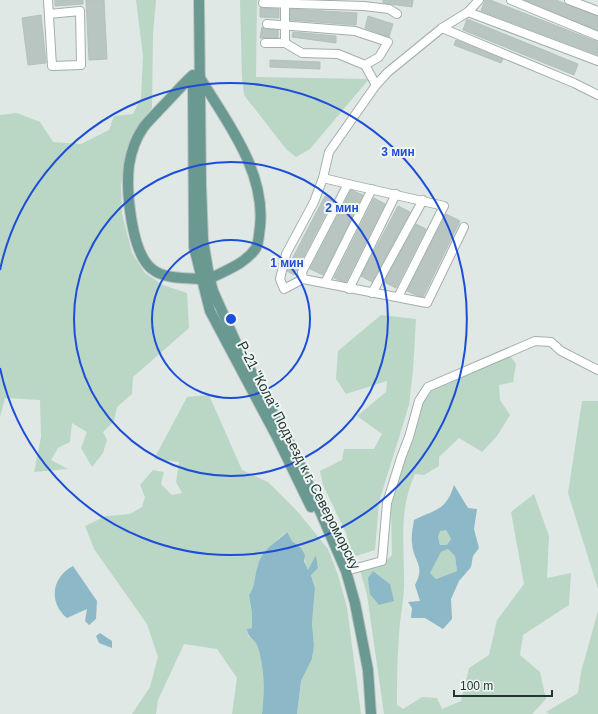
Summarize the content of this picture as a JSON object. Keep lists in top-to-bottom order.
{
  "streets": {
    "main road": ["Р-21 \"Кола\" Подъезд к г. Североморску"]
  },
  "scale_bar": "100 m",
  "rings": ["3 мин", "2 мин", "1 мин"]
}
